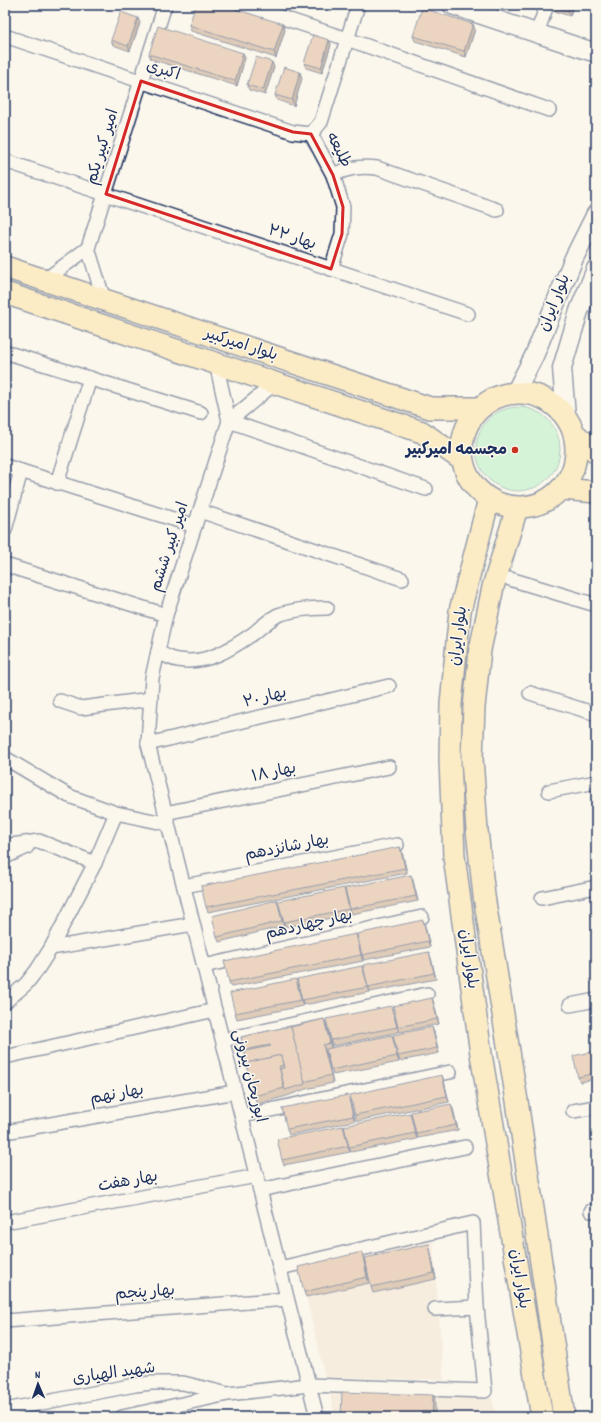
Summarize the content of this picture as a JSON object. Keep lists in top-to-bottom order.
{
  "streets": {
    "main road": ["بلوار ایران", "بلوار امیرکبیر"],
    "street": [
      "اکبری",
      "امیر کبیر یکم",
      "طلیعه",
      "بهار ۲۲",
      "امیر کبیر ششم",
      "بهار ۲۰",
      "بهار ۱۸",
      "بهار شانزدهم",
      "بهار چهاردهم",
      "ابوریحان بیرونی",
      "بهار نهم",
      "بهار هفت",
      "بهار پنجم",
      "شهید الهیاری"
    ]
  },
  "crossings": [
    ["اکبری", "امیر کبیر یکم"],
    ["اکبری", "طلیعه"],
    ["امیر کبیر یکم", "بهار ۲۲"],
    ["طلیعه", "بهار ۲۲"],
    ["بلوار ایران", "بلوار امیرکبیر"],
    ["بلوار امیرکبیر", "امیر کبیر ششم"],
    ["امیر کبیر ششم", "بهار ۲۰"],
    ["امیر کبیر ششم", "ابوریحان بیرونی"],
    ["بهار ۲۰", "ابوریحان بیرونی"],
    ["بهار ۱۸", "ابوریحان بیرونی"],
    ["بهار شانزدهم", "ابوریحان بیرونی"],
    ["بهار چهاردهم", "ابوریحان بیرونی"],
    ["ابوریحان بیرونی", "بهار نهم"],
    ["ابوریحان بیرونی", "بهار هفت"],
    ["ابوریحان بیرونی", "بهار پنجم"],
    ["ابوریحان بیرونی", "شهید الهیاری"]
  ],
  "places": ["مجسمه امیرکبیر"],
  "north": "top"
}
